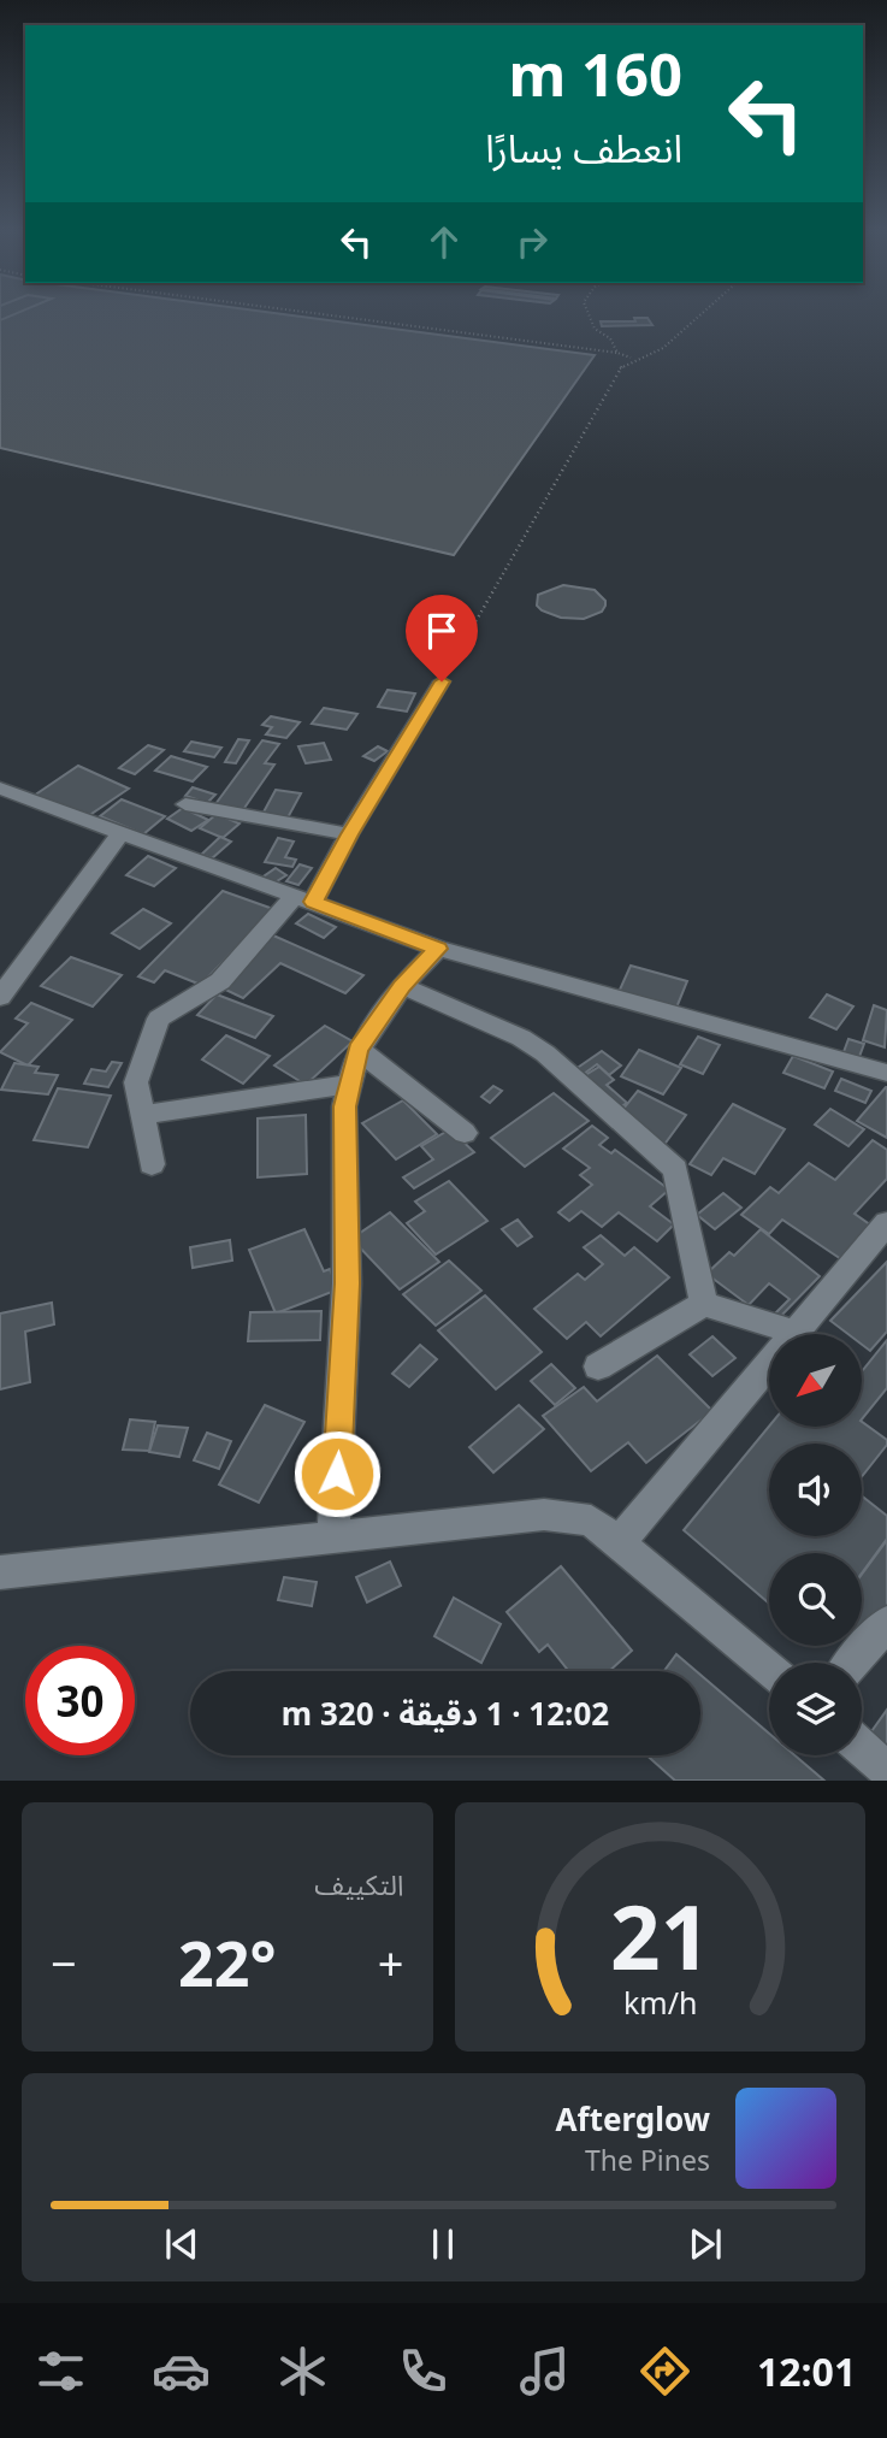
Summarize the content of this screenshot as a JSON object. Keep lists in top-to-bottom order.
{
  "north": "bottom left",
  "page": {
    "turn": ["160 m", "انعطف يسارًا"],
    "limit": "30",
    "trip": "12:02 · 1 دقيقة · 320 m",
    "tile": "التكييف",
    "heat": ["−", "22°", "+"],
    "song": ["Afterglow", "The Pines"],
    "tabs": "12:01",
    "gauge": ["21", "km/h"]
  }
}
